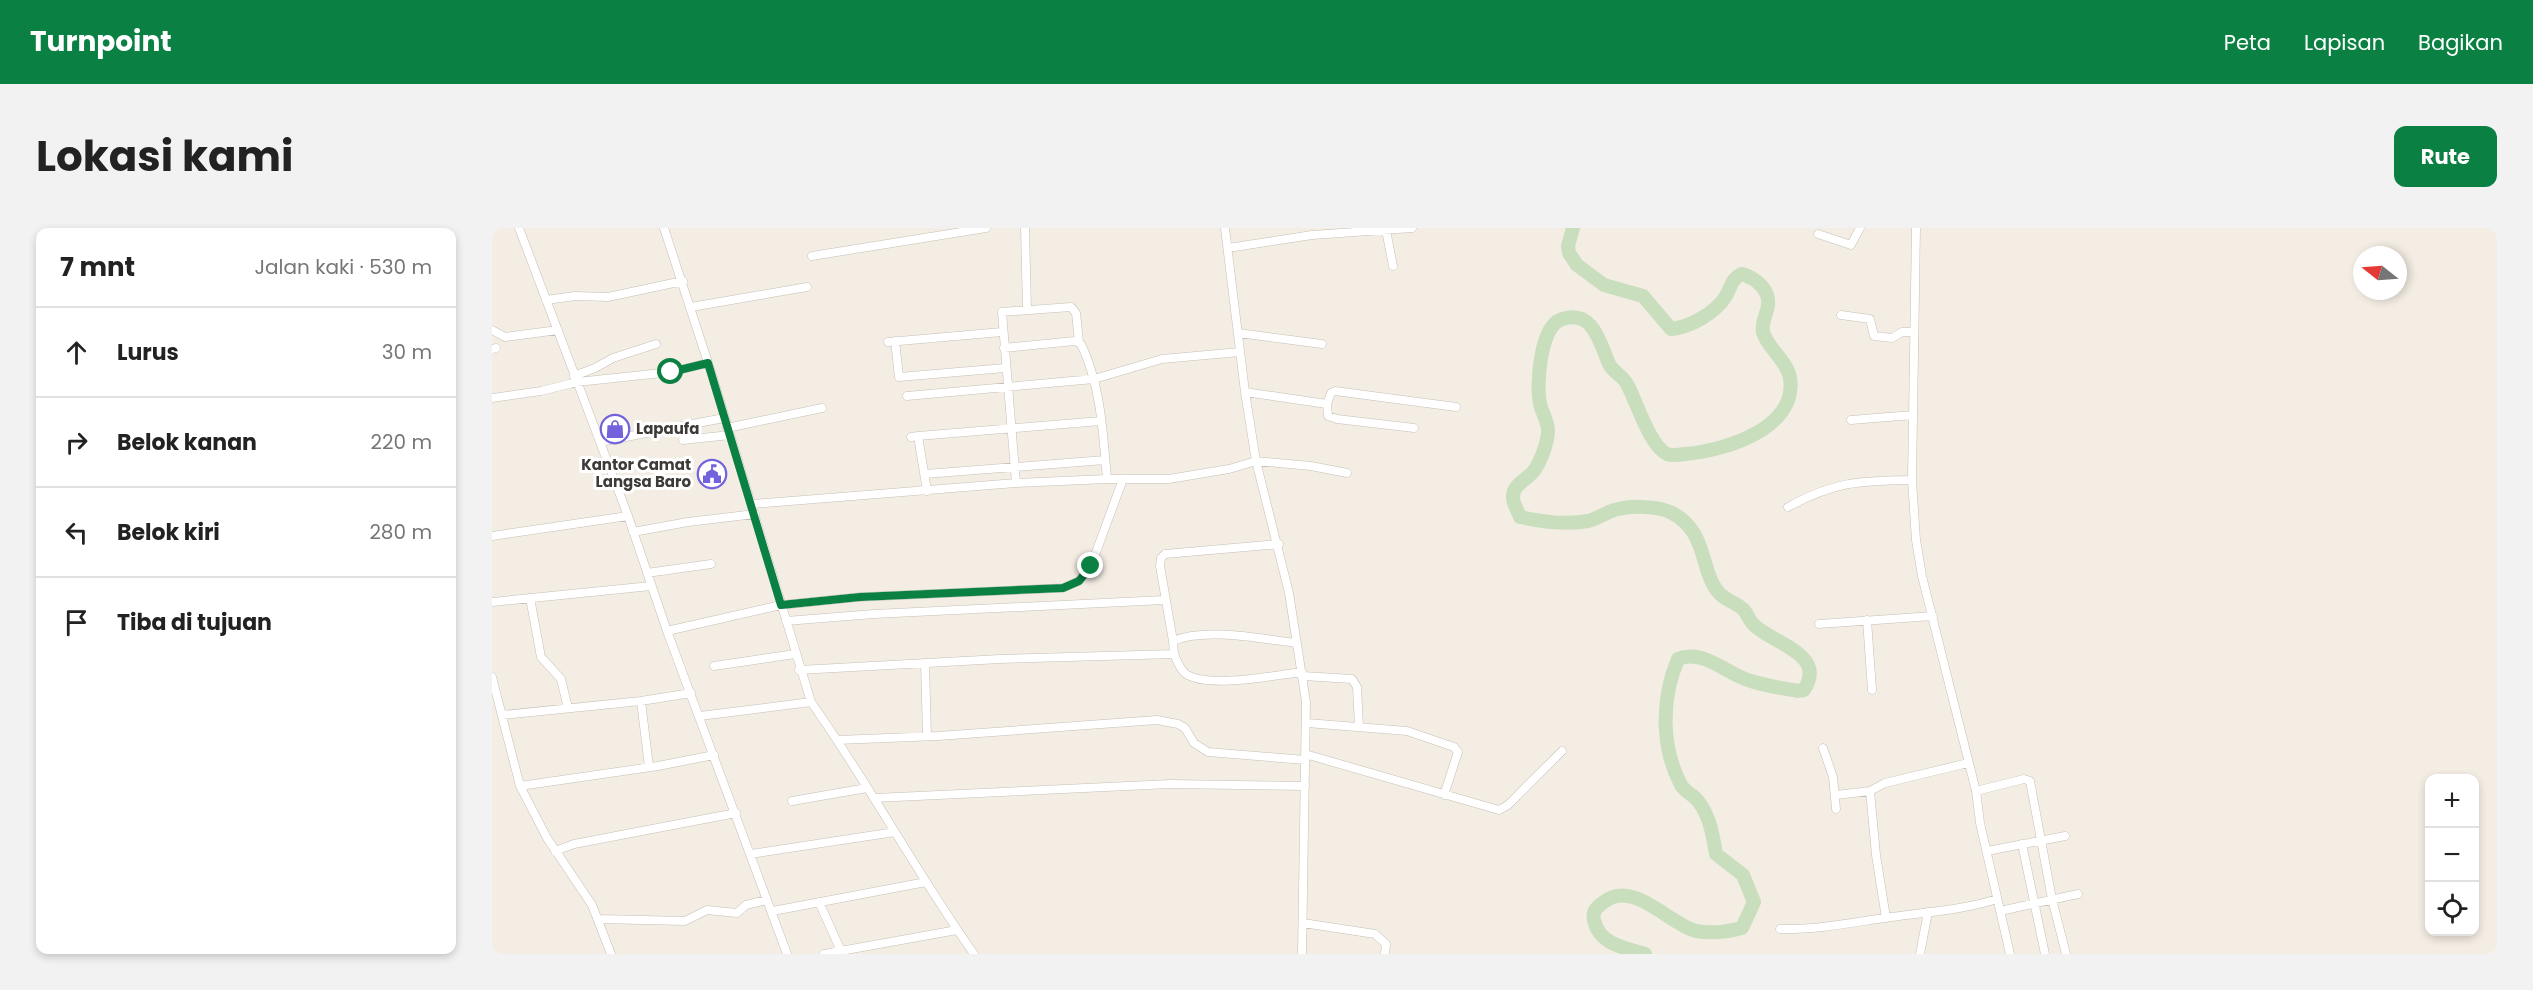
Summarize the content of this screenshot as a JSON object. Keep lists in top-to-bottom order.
{
  "places": {
    "shop": ["Lapaufa"],
    "public building": ["Kantor Camat Langsa Baro"]
  },
  "north": "left",
  "page": {
    "header": "Turnpoint",
    "nav": ["Peta", "Lapisan", "Bagikan"],
    "title": "Lokasi kami",
    "buttons": "Rute",
    "heading": ["7 mnt", "Jalan kaki · 530 m"],
    "list": [
      ["Lurus", "30 m"],
      ["Belok kanan", "220 m"],
      ["Belok kiri", "280 m"],
      "Tiba di tujuan"
    ],
    "map_buttons": ["+", "−"]
  }
}
